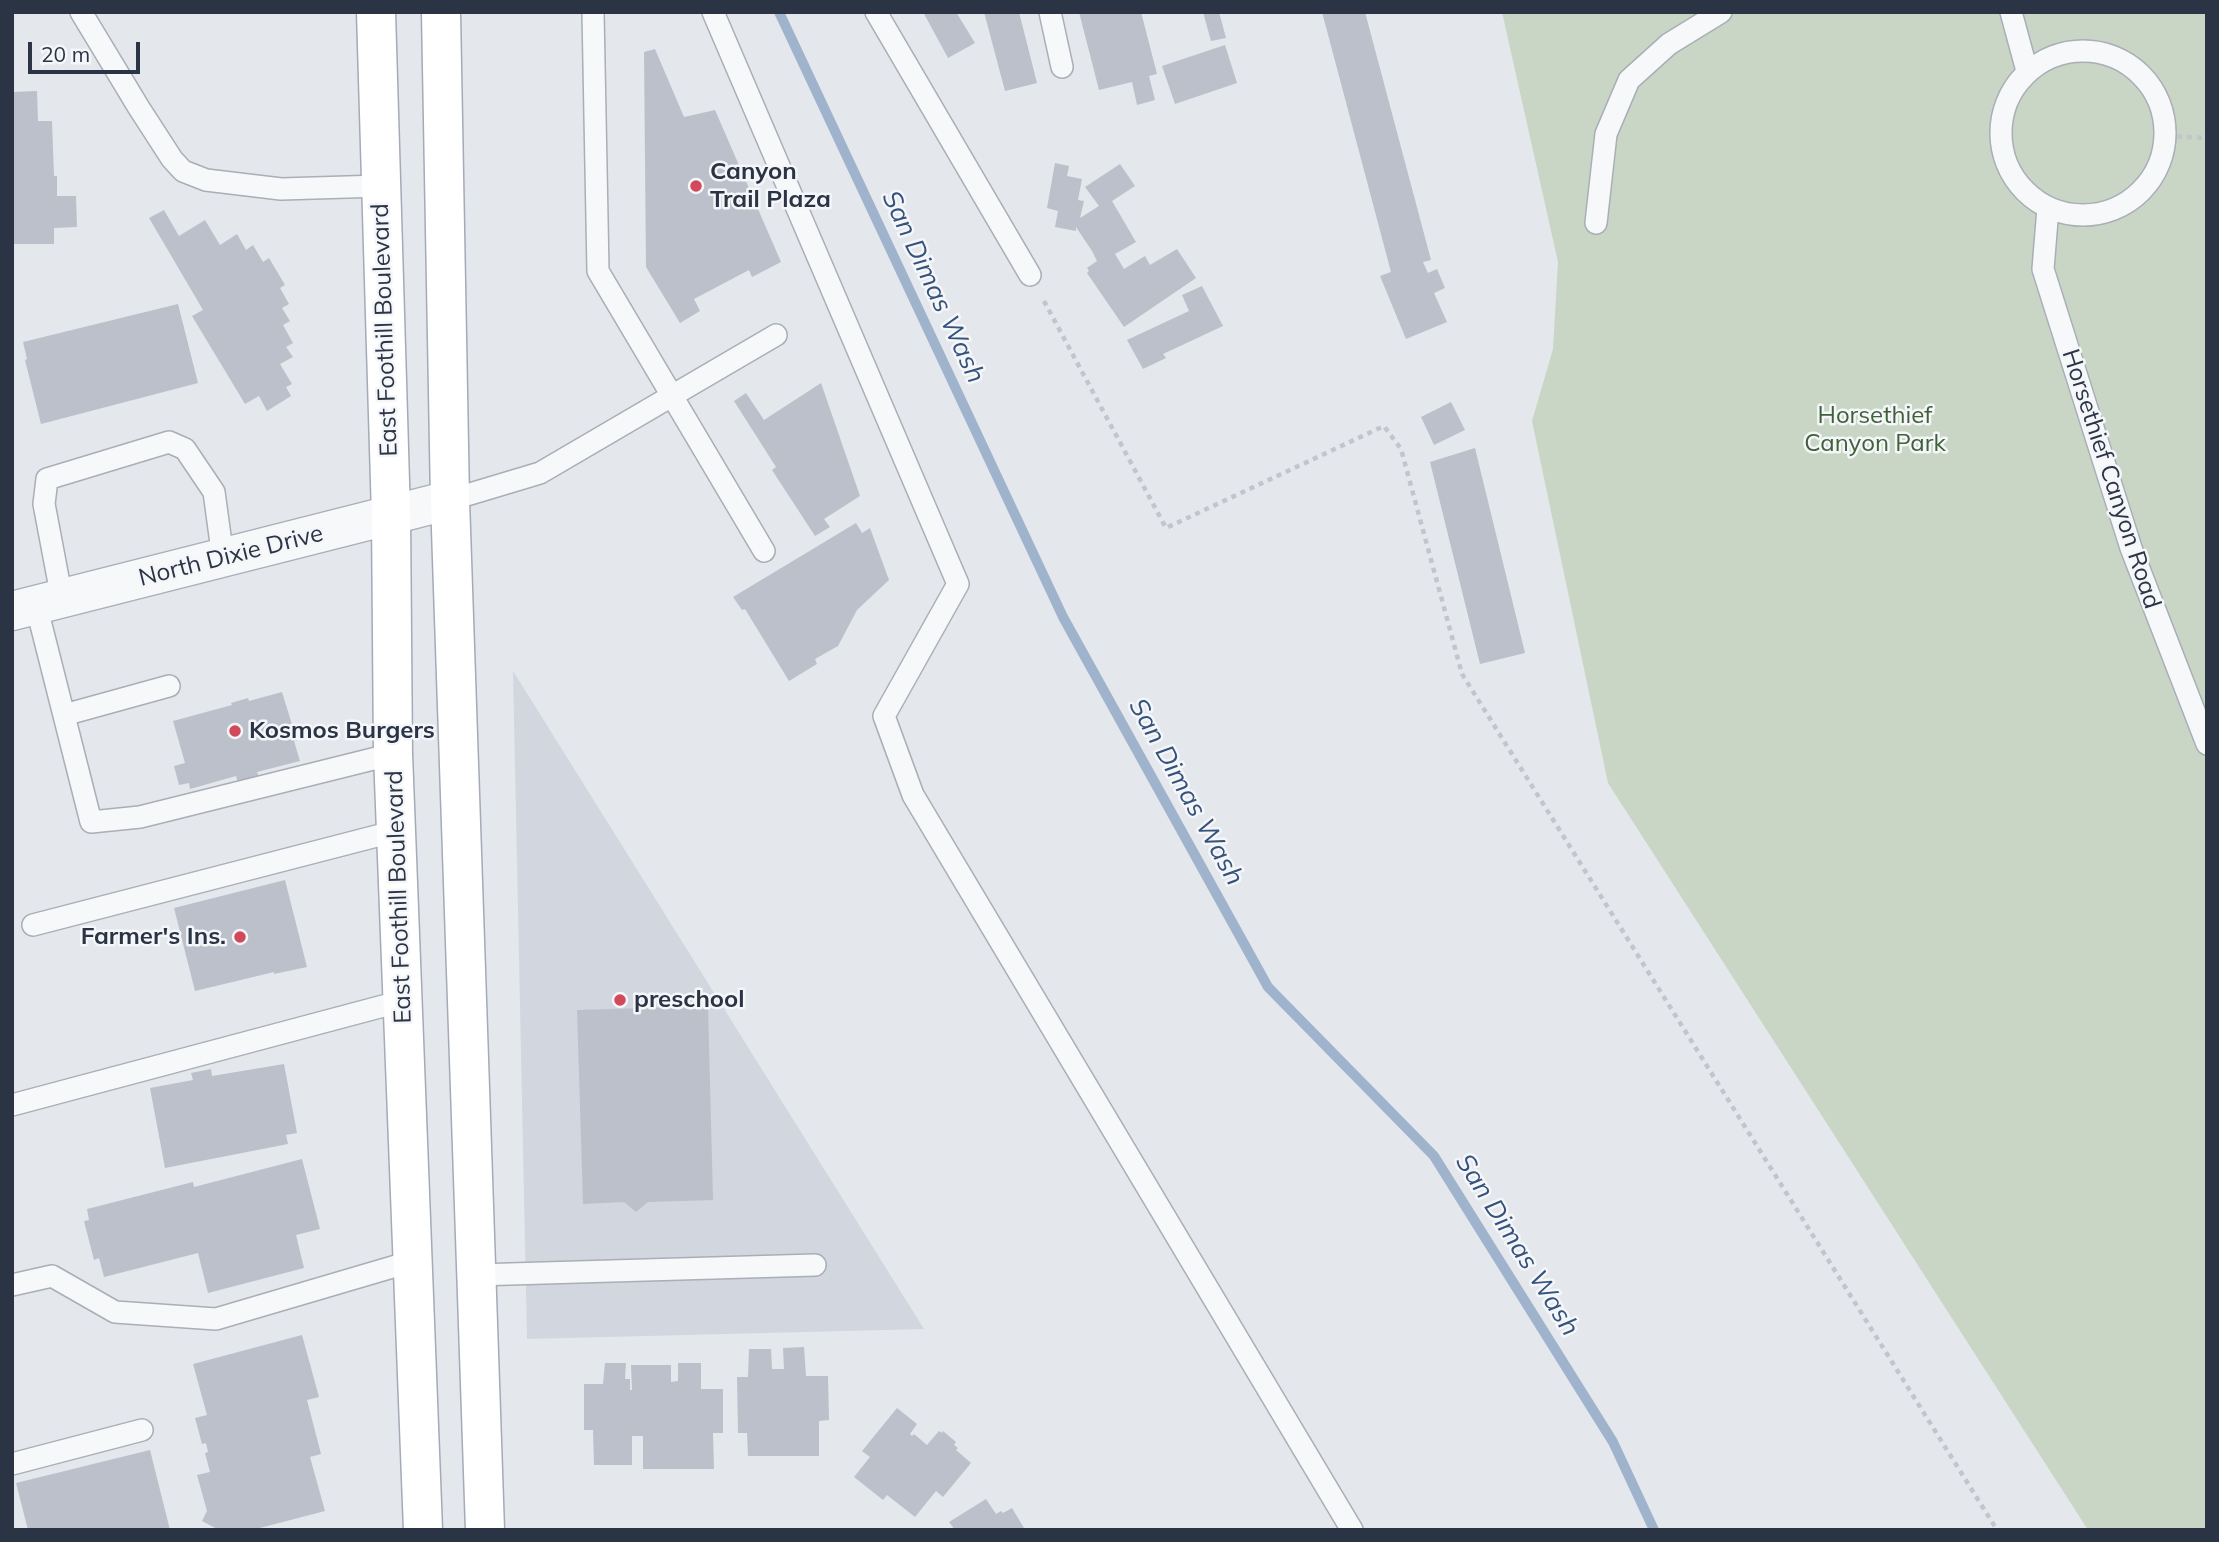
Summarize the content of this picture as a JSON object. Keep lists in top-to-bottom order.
{
  "streets": {
    "main road": ["East Foothill Boulevard"],
    "street": ["North Dixie Drive"],
    "lane": ["Horsethief Canyon Road"]
  },
  "crossings": [
    ["East Foothill Boulevard", "North Dixie Drive"]
  ],
  "water": ["San Dimas Wash"],
  "parks": ["Horsethief Canyon Park"],
  "places": [
    "Canyon Trail Plaza",
    "Kosmos Burgers",
    "Farmer's Ins.",
    "preschool"
  ],
  "scale_bar": "20 m"
}
